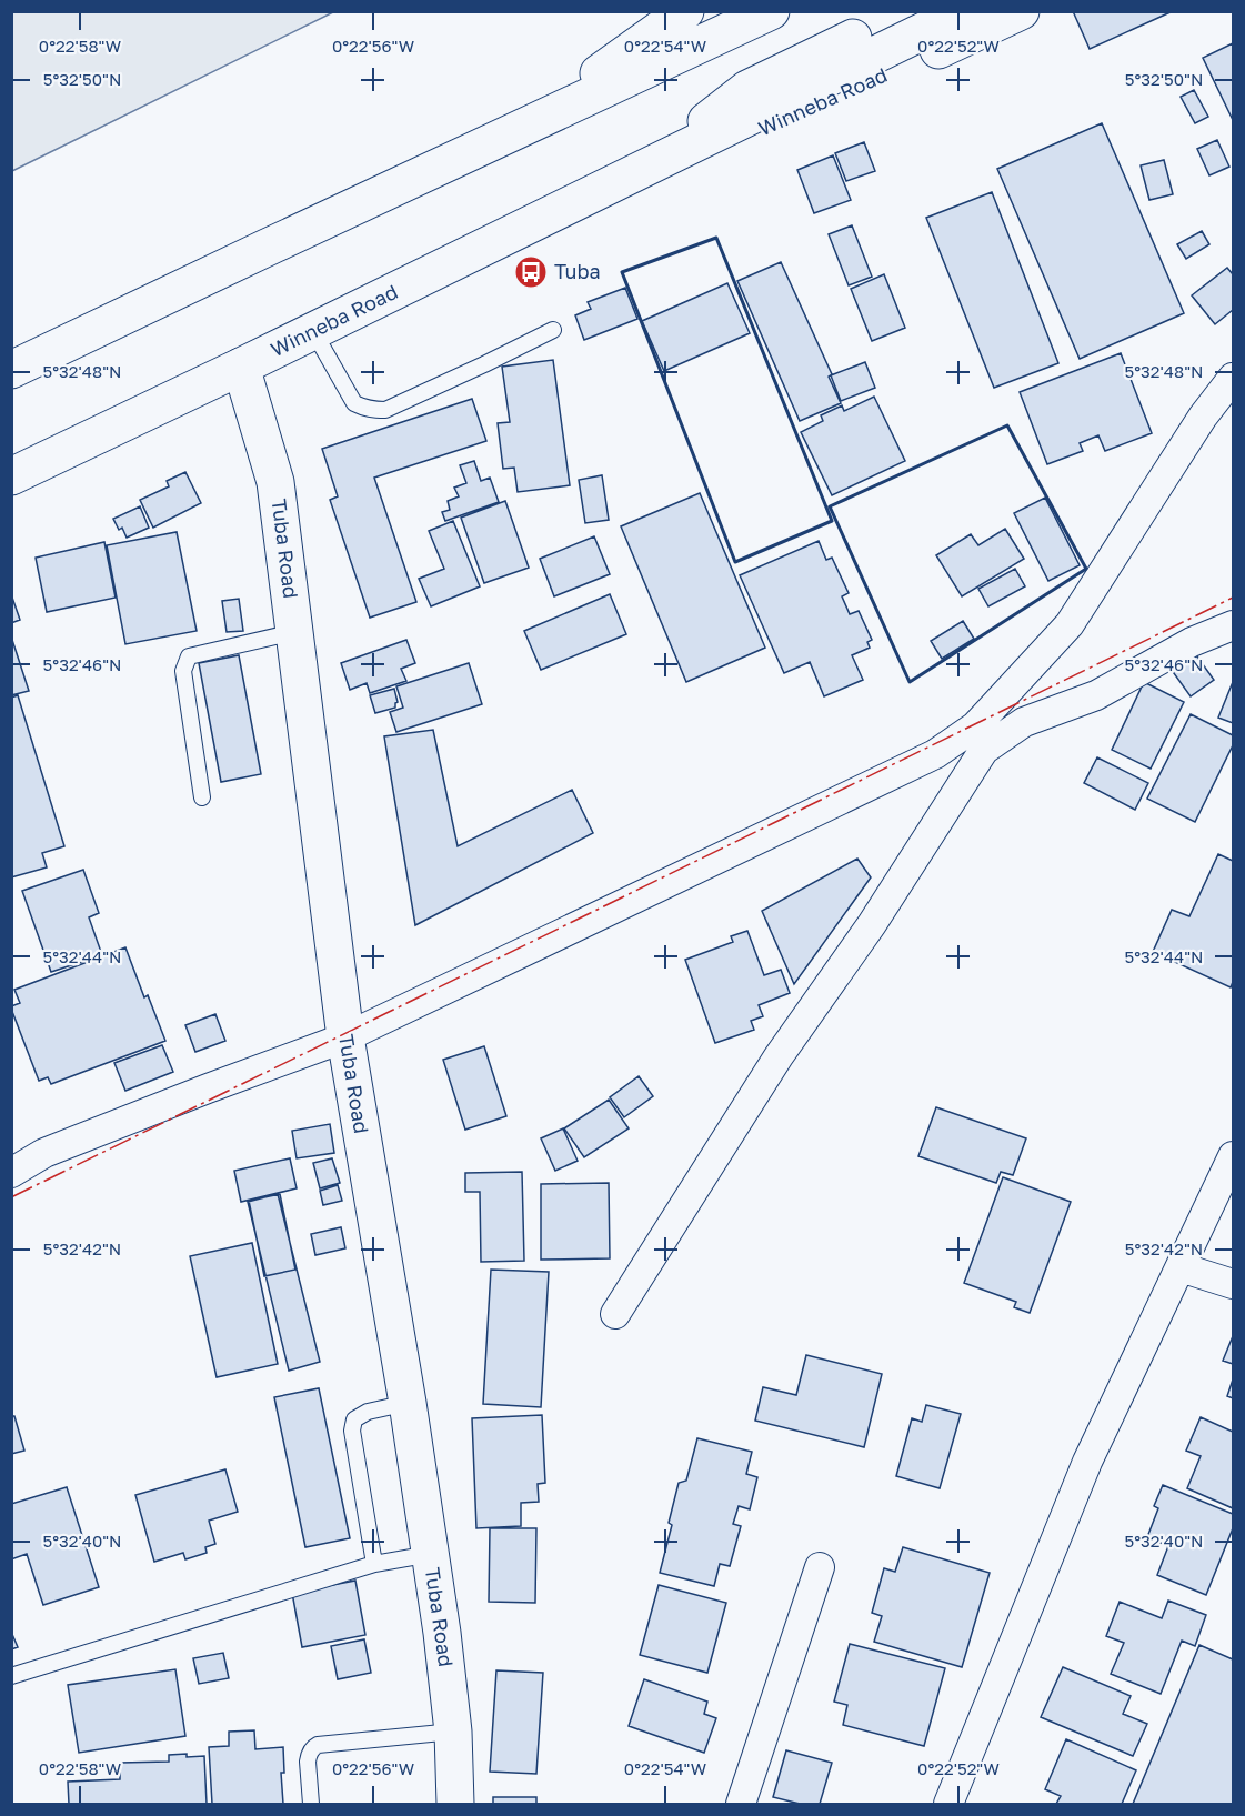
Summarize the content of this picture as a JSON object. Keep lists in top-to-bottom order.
{
  "streets": {
    "main road": ["Winneba Road", "Tuba Road"]
  },
  "crossings": [
    ["Winneba Road", "Tuba Road"]
  ],
  "places": {
    "bus stop": ["Tuba"]
  },
  "coordinates": [
    "0°22'58\"W",
    "0°22'56\"W",
    "0°22'54\"W",
    "0°22'52\"W",
    "5°32'50\"N",
    "5°32'48\"N",
    "5°32'46\"N",
    "5°32'44\"N",
    "5°32'42\"N",
    "5°32'40\"N"
  ]
}
